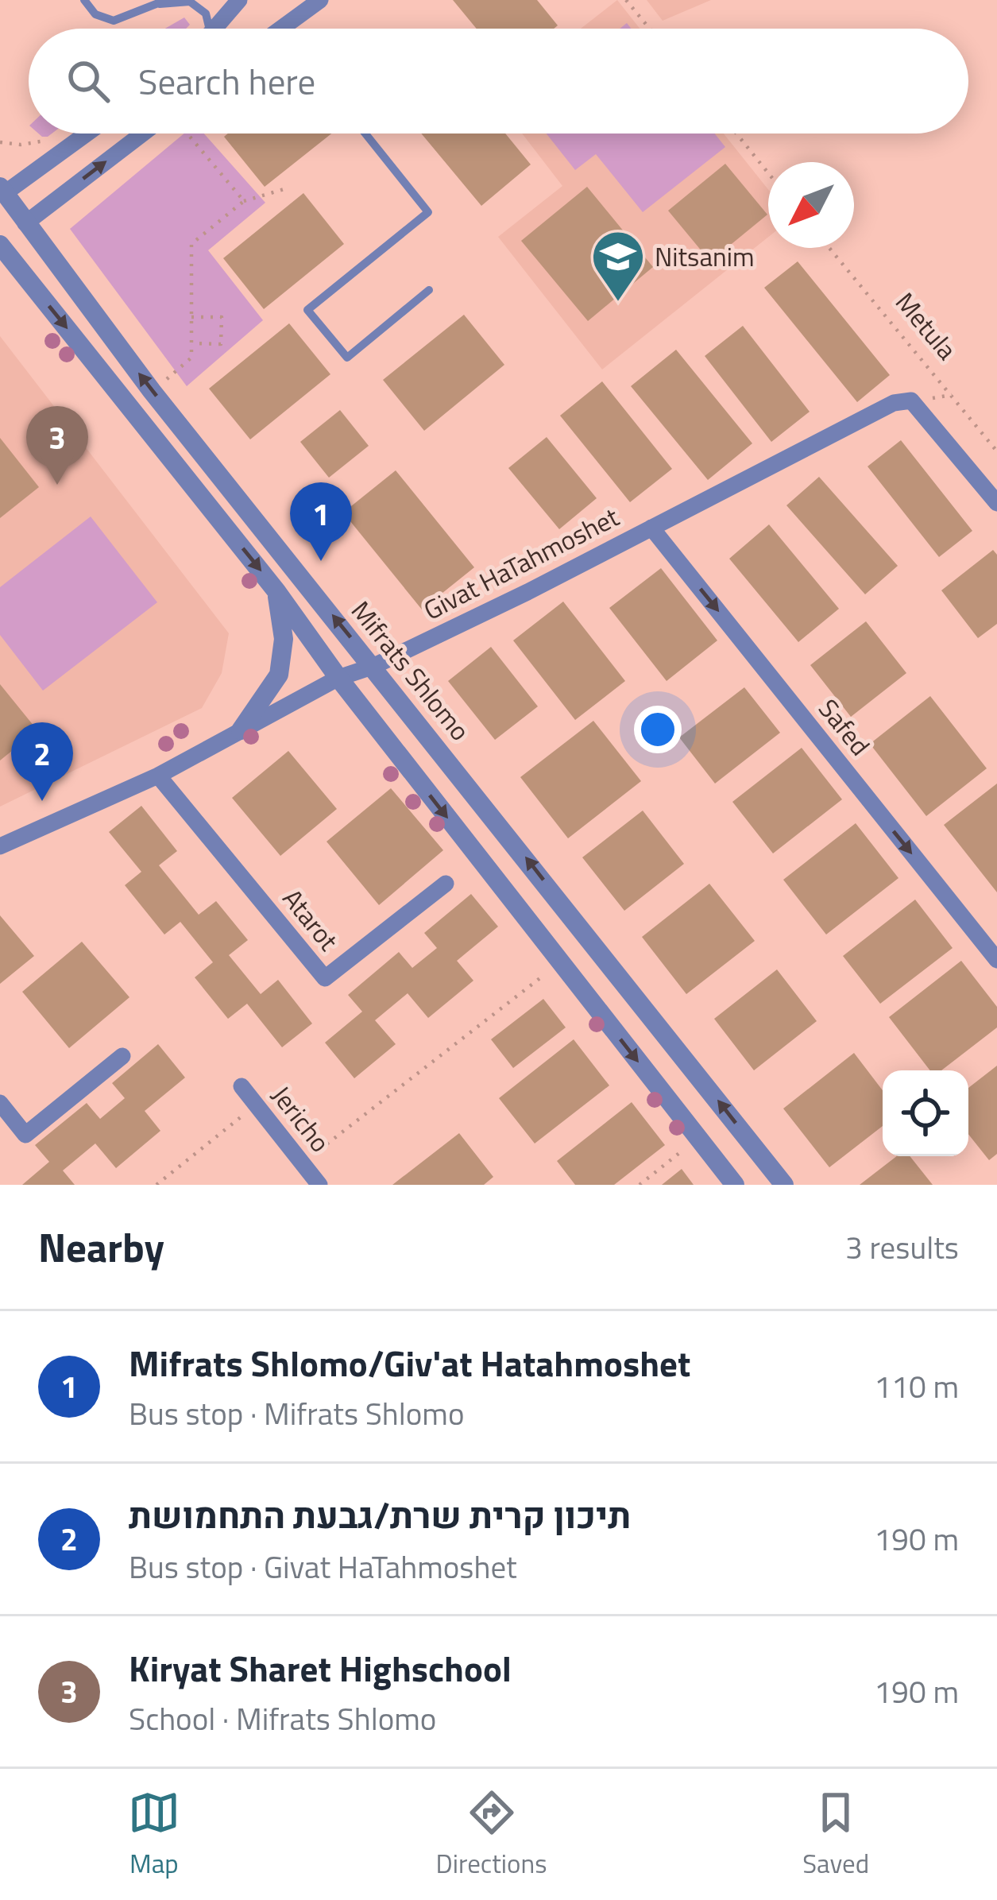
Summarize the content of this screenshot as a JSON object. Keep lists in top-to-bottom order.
{
  "streets": {
    "street": [
      "Givat HaTahmoshet",
      "Mifrats Shlomo",
      "Safed",
      "Atarot",
      "Jericho"
    ],
    "path": ["Metula"]
  },
  "crossings": [
    ["Givat HaTahmoshet", "Mifrats Shlomo"],
    ["Givat HaTahmoshet", "Safed"],
    ["Givat HaTahmoshet", "Atarot"]
  ],
  "one_way": ["Safed"],
  "places": {
    "school or university": ["Nitsanim"]
  },
  "north": "bottom left",
  "page": {
    "search": "Search here",
    "pins": ["3", "1", "2"],
    "heading": ["Nearby", "3 results"],
    "list": [
      {
        "mark": "1",
        "name": "Mifrats Shlomo/Giv'at Hatahmoshet",
        "note": "Bus stop · Mifrats Shlomo",
        "value": "110 m"
      },
      {
        "mark": "2",
        "name": "תיכון קרית שרת/גבעת התחמושת",
        "note": "Bus stop · Givat HaTahmoshet",
        "value": "190 m"
      },
      {
        "mark": "3",
        "name": "Kiryat Sharet Highschool",
        "note": "School · Mifrats Shlomo",
        "value": "190 m"
      }
    ],
    "nav": ["Map", "Directions", "Saved"]
  }
}
